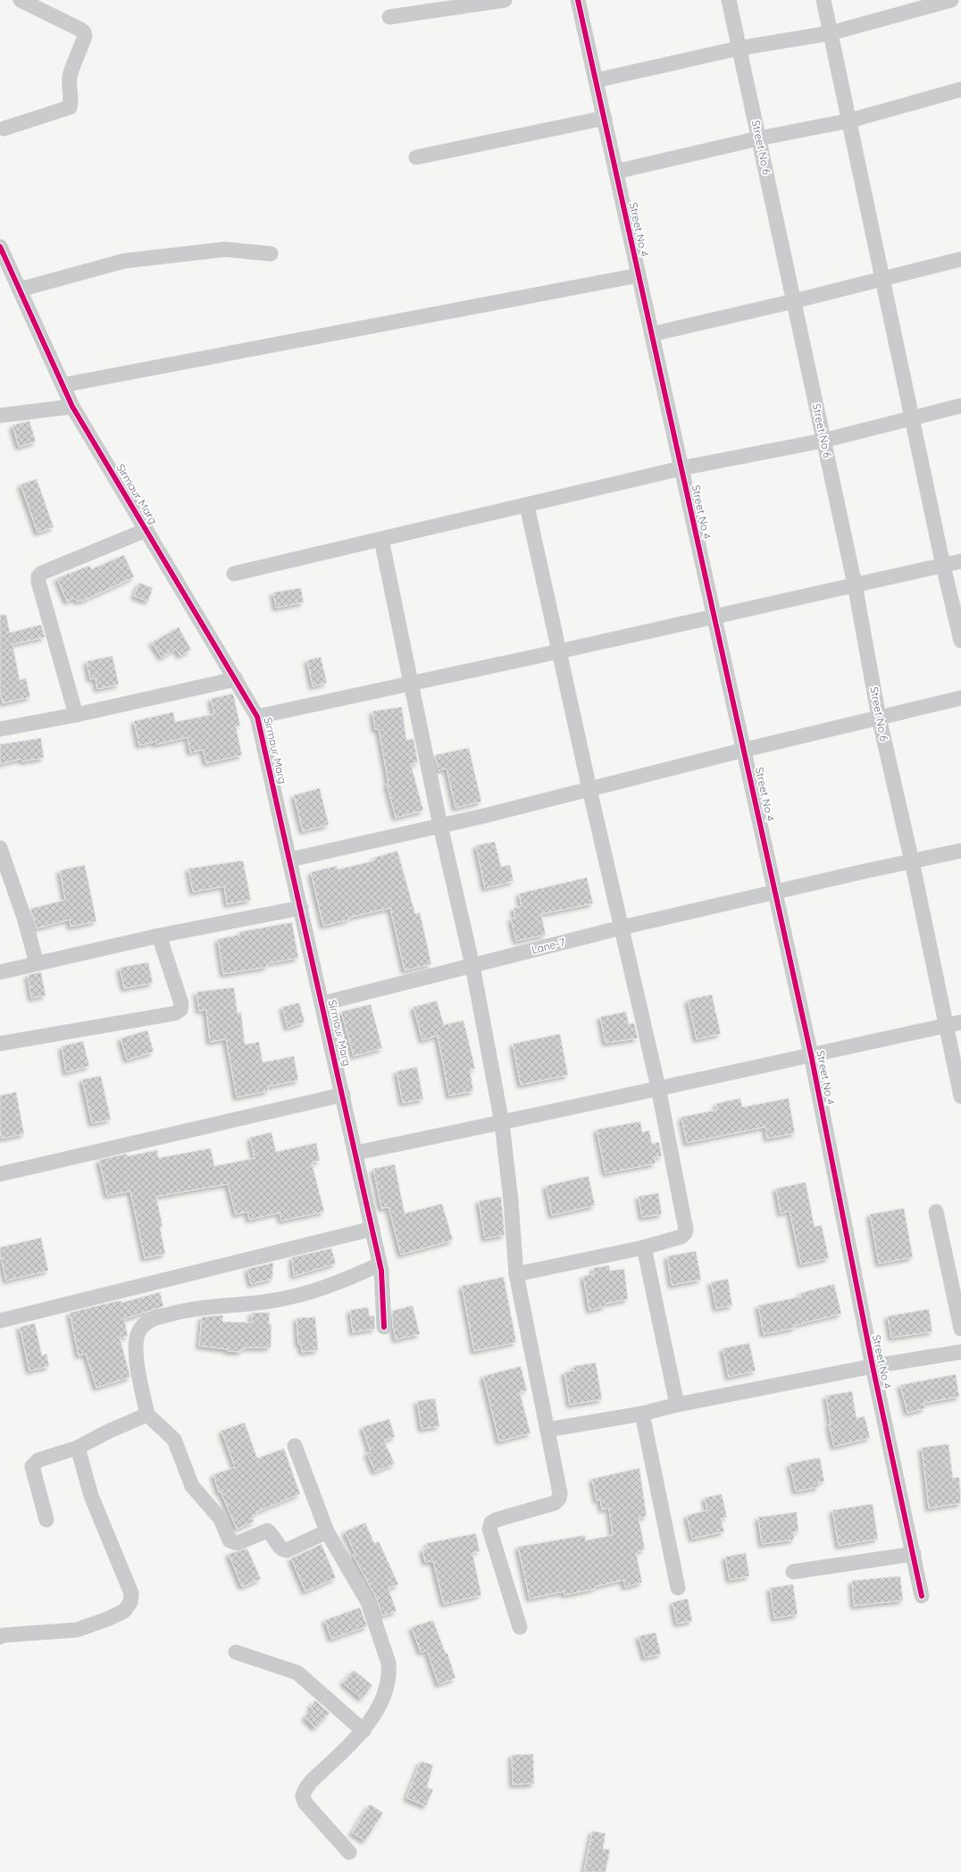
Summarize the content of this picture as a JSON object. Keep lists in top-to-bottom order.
{
  "streets": {
    "street": [
      "Street No 6",
      "Street No 4",
      "Sirmaur Marg",
      "Lane-7"
    ]
  },
  "crossings": [
    ["Street No 6", "Lane-7"],
    ["Street No 4", "Lane-7"],
    ["Sirmaur Marg", "Lane-7"]
  ]
}
